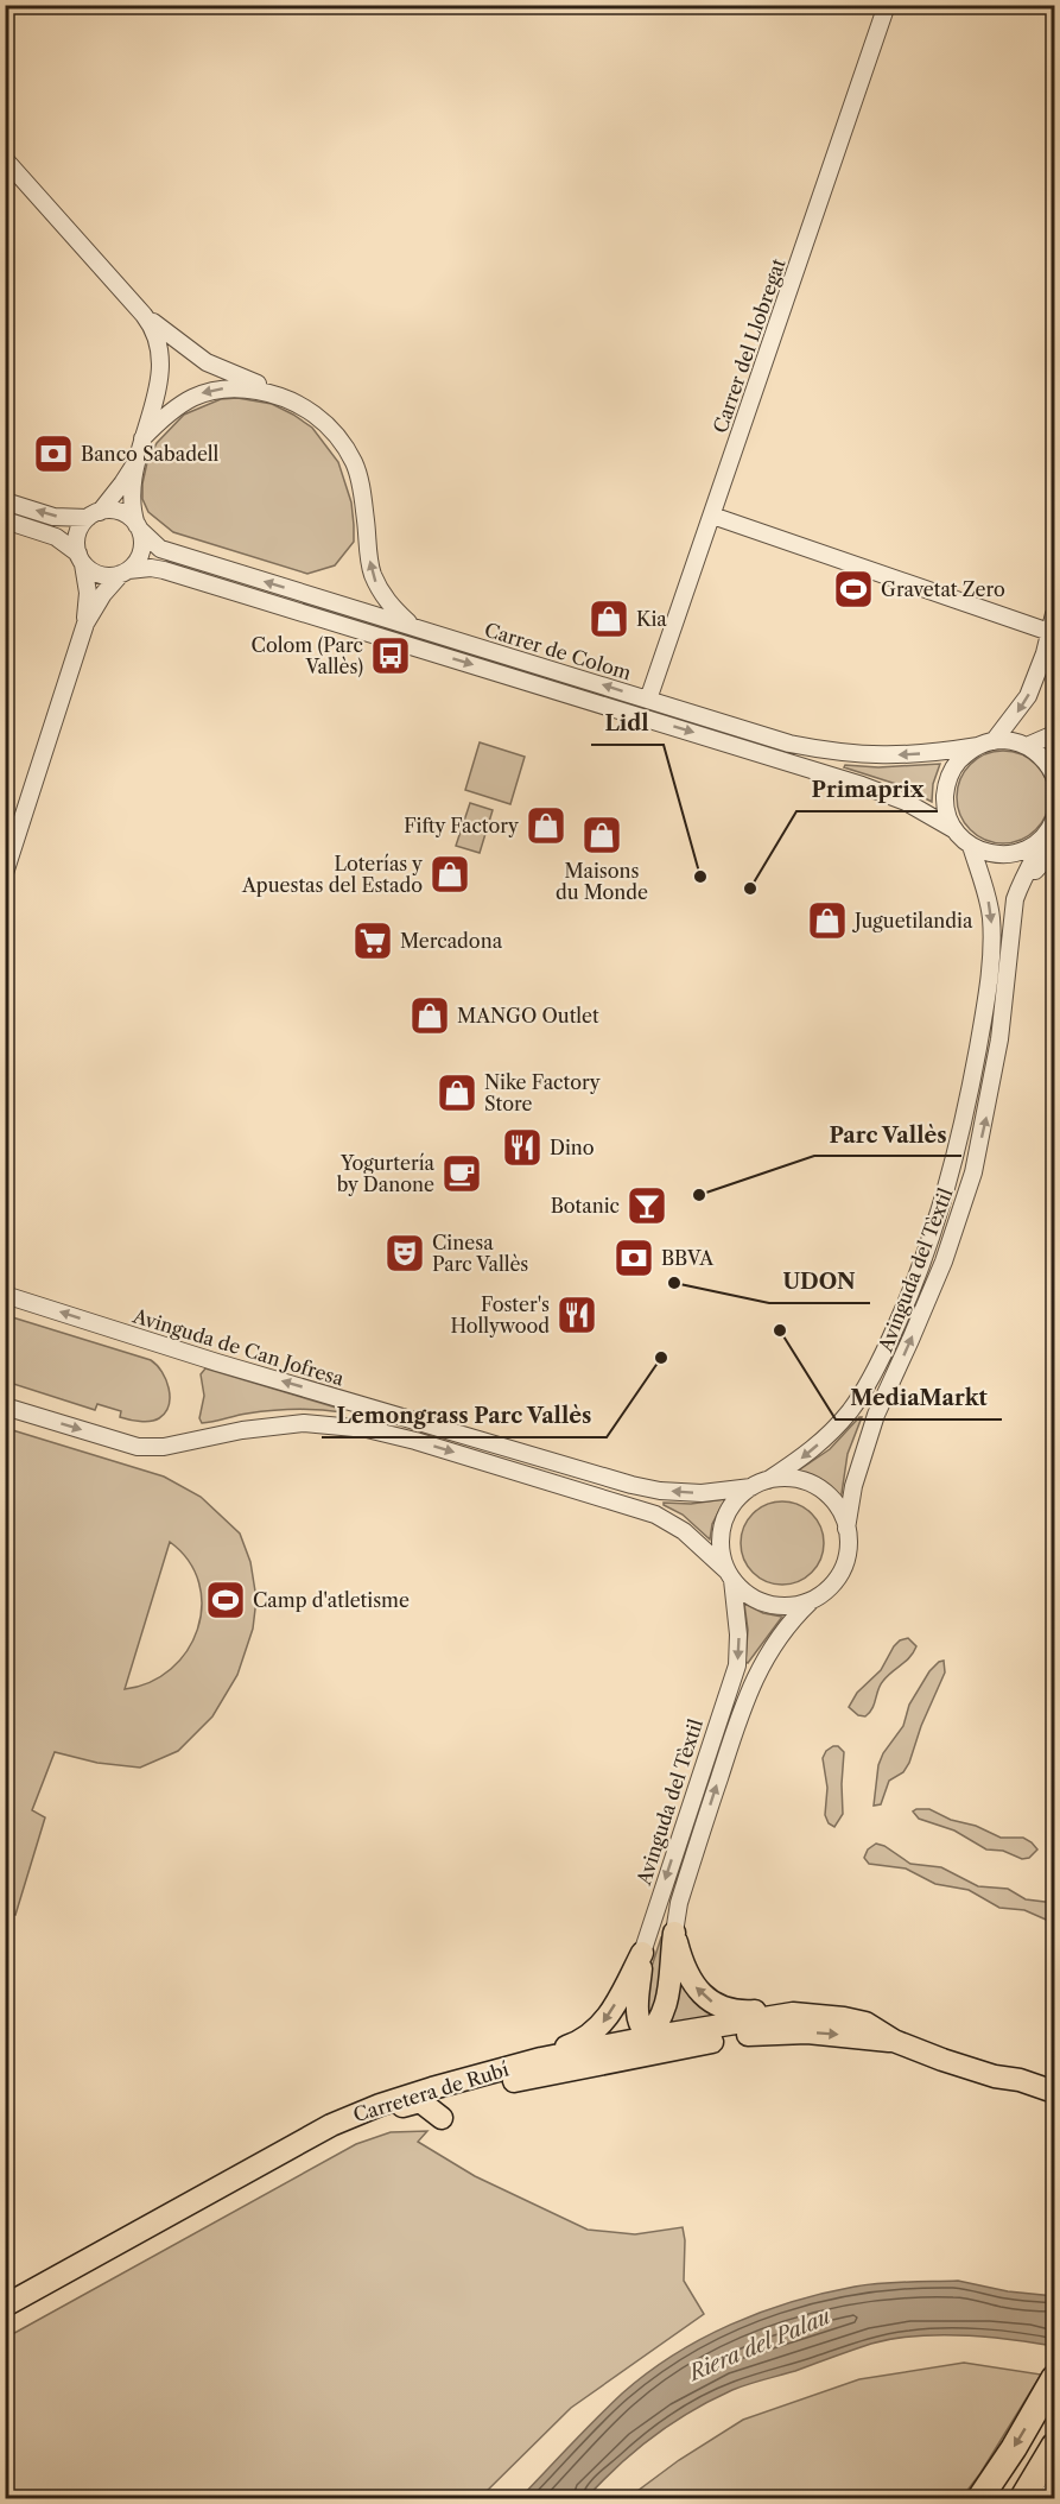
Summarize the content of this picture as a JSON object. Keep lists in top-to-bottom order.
{
  "streets": {
    "main road": ["Carretera de Rubí"],
    "street": [
      "Carrer del Llobregat",
      "Carrer de Colom",
      "Avinguda del Tèxtil",
      "Avinguda de Can Jofresa"
    ]
  },
  "crossings": [
    ["Carrer del Llobregat", "Carrer de Colom"],
    ["Carrer de Colom", "Avinguda del Tèxtil"],
    ["Avinguda del Tèxtil", "Avinguda de Can Jofresa"]
  ],
  "water": ["Riera del Palau"],
  "places": {
    "bank": ["Banco Sabadell", "BBVA"],
    "sports": ["Gravetat Zero", "Camp d'atletisme"],
    "shop": [
      "Kia",
      "Fifty Factory",
      "Maisons du Monde",
      "Loterías y Apuestas del Estado",
      "Juguetilandia",
      "MANGO Outlet",
      "Nike Factory Store"
    ],
    "bus stop": ["Colom (Parc Vallès)"],
    "other": [
      "Lidl",
      "Primaprix",
      "Parc Vallès",
      "UDON",
      "MediaMarkt",
      "Lemongrass Parc Vallès"
    ],
    "supermarket": ["Mercadona"],
    "restaurant": ["Dino", "Foster's Hollywood"],
    "cafe": ["Yogurtería by Danone"],
    "bar": ["Botanic"],
    "theatre": ["Cinesa Parc Vallès"]
  }
}
